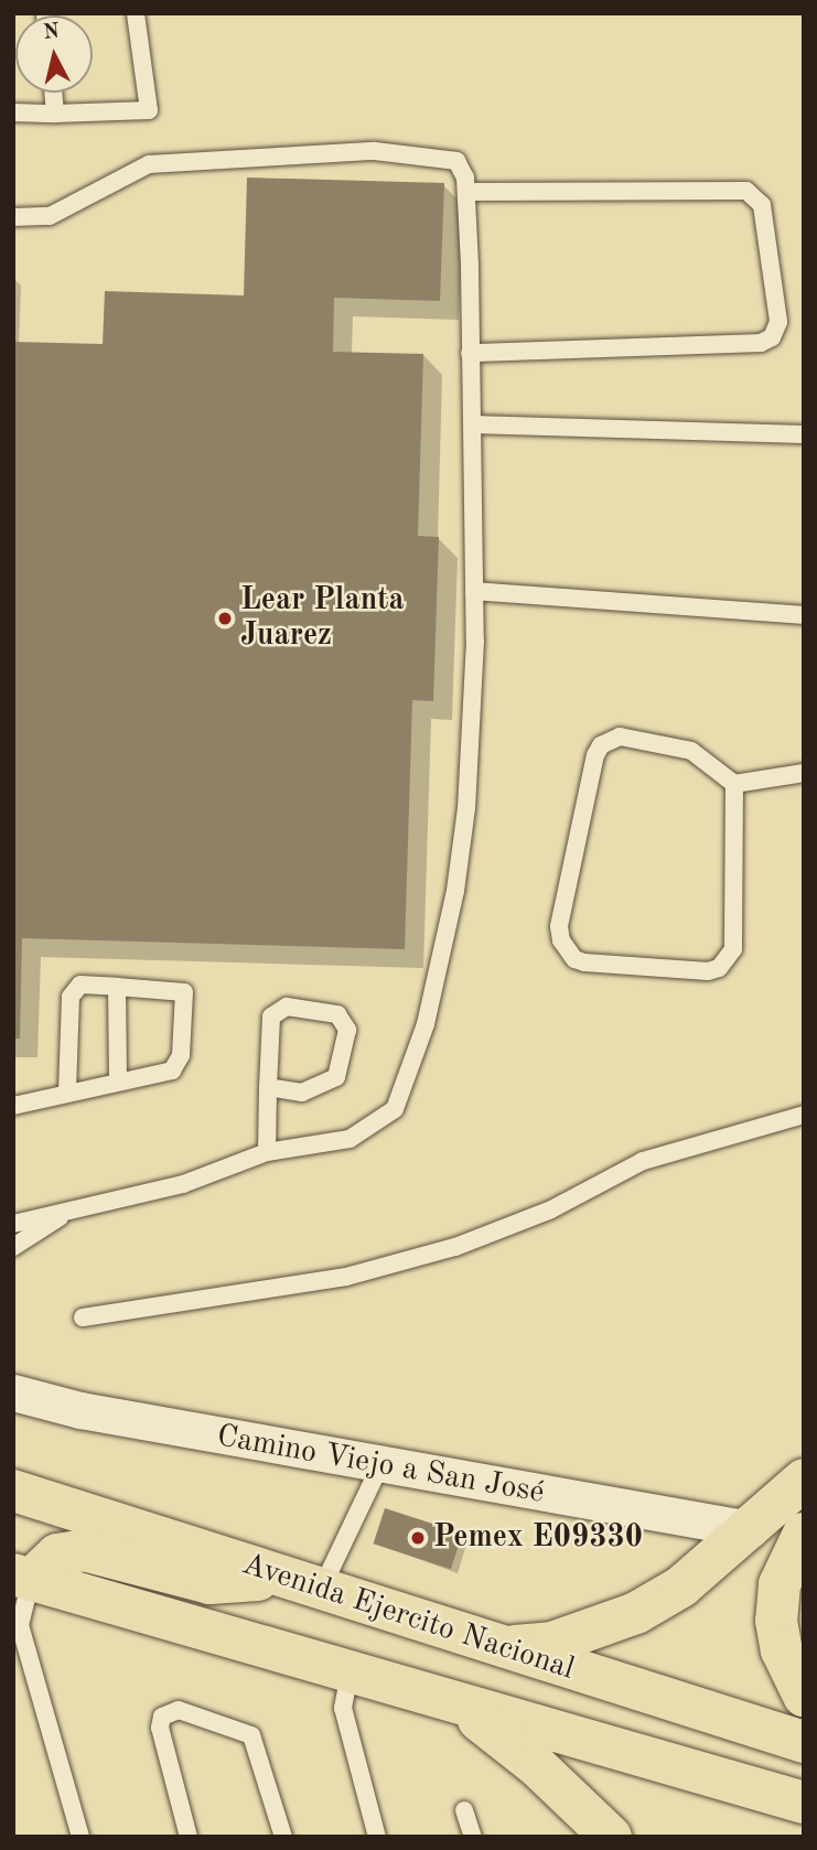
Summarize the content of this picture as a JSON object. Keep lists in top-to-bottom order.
{
  "streets": {
    "main road": ["Avenida Ejercito Nacional"],
    "street": ["Camino Viejo a San José"]
  },
  "places": ["Lear Planta Juarez", "Pemex E09330"],
  "north": "top"
}
